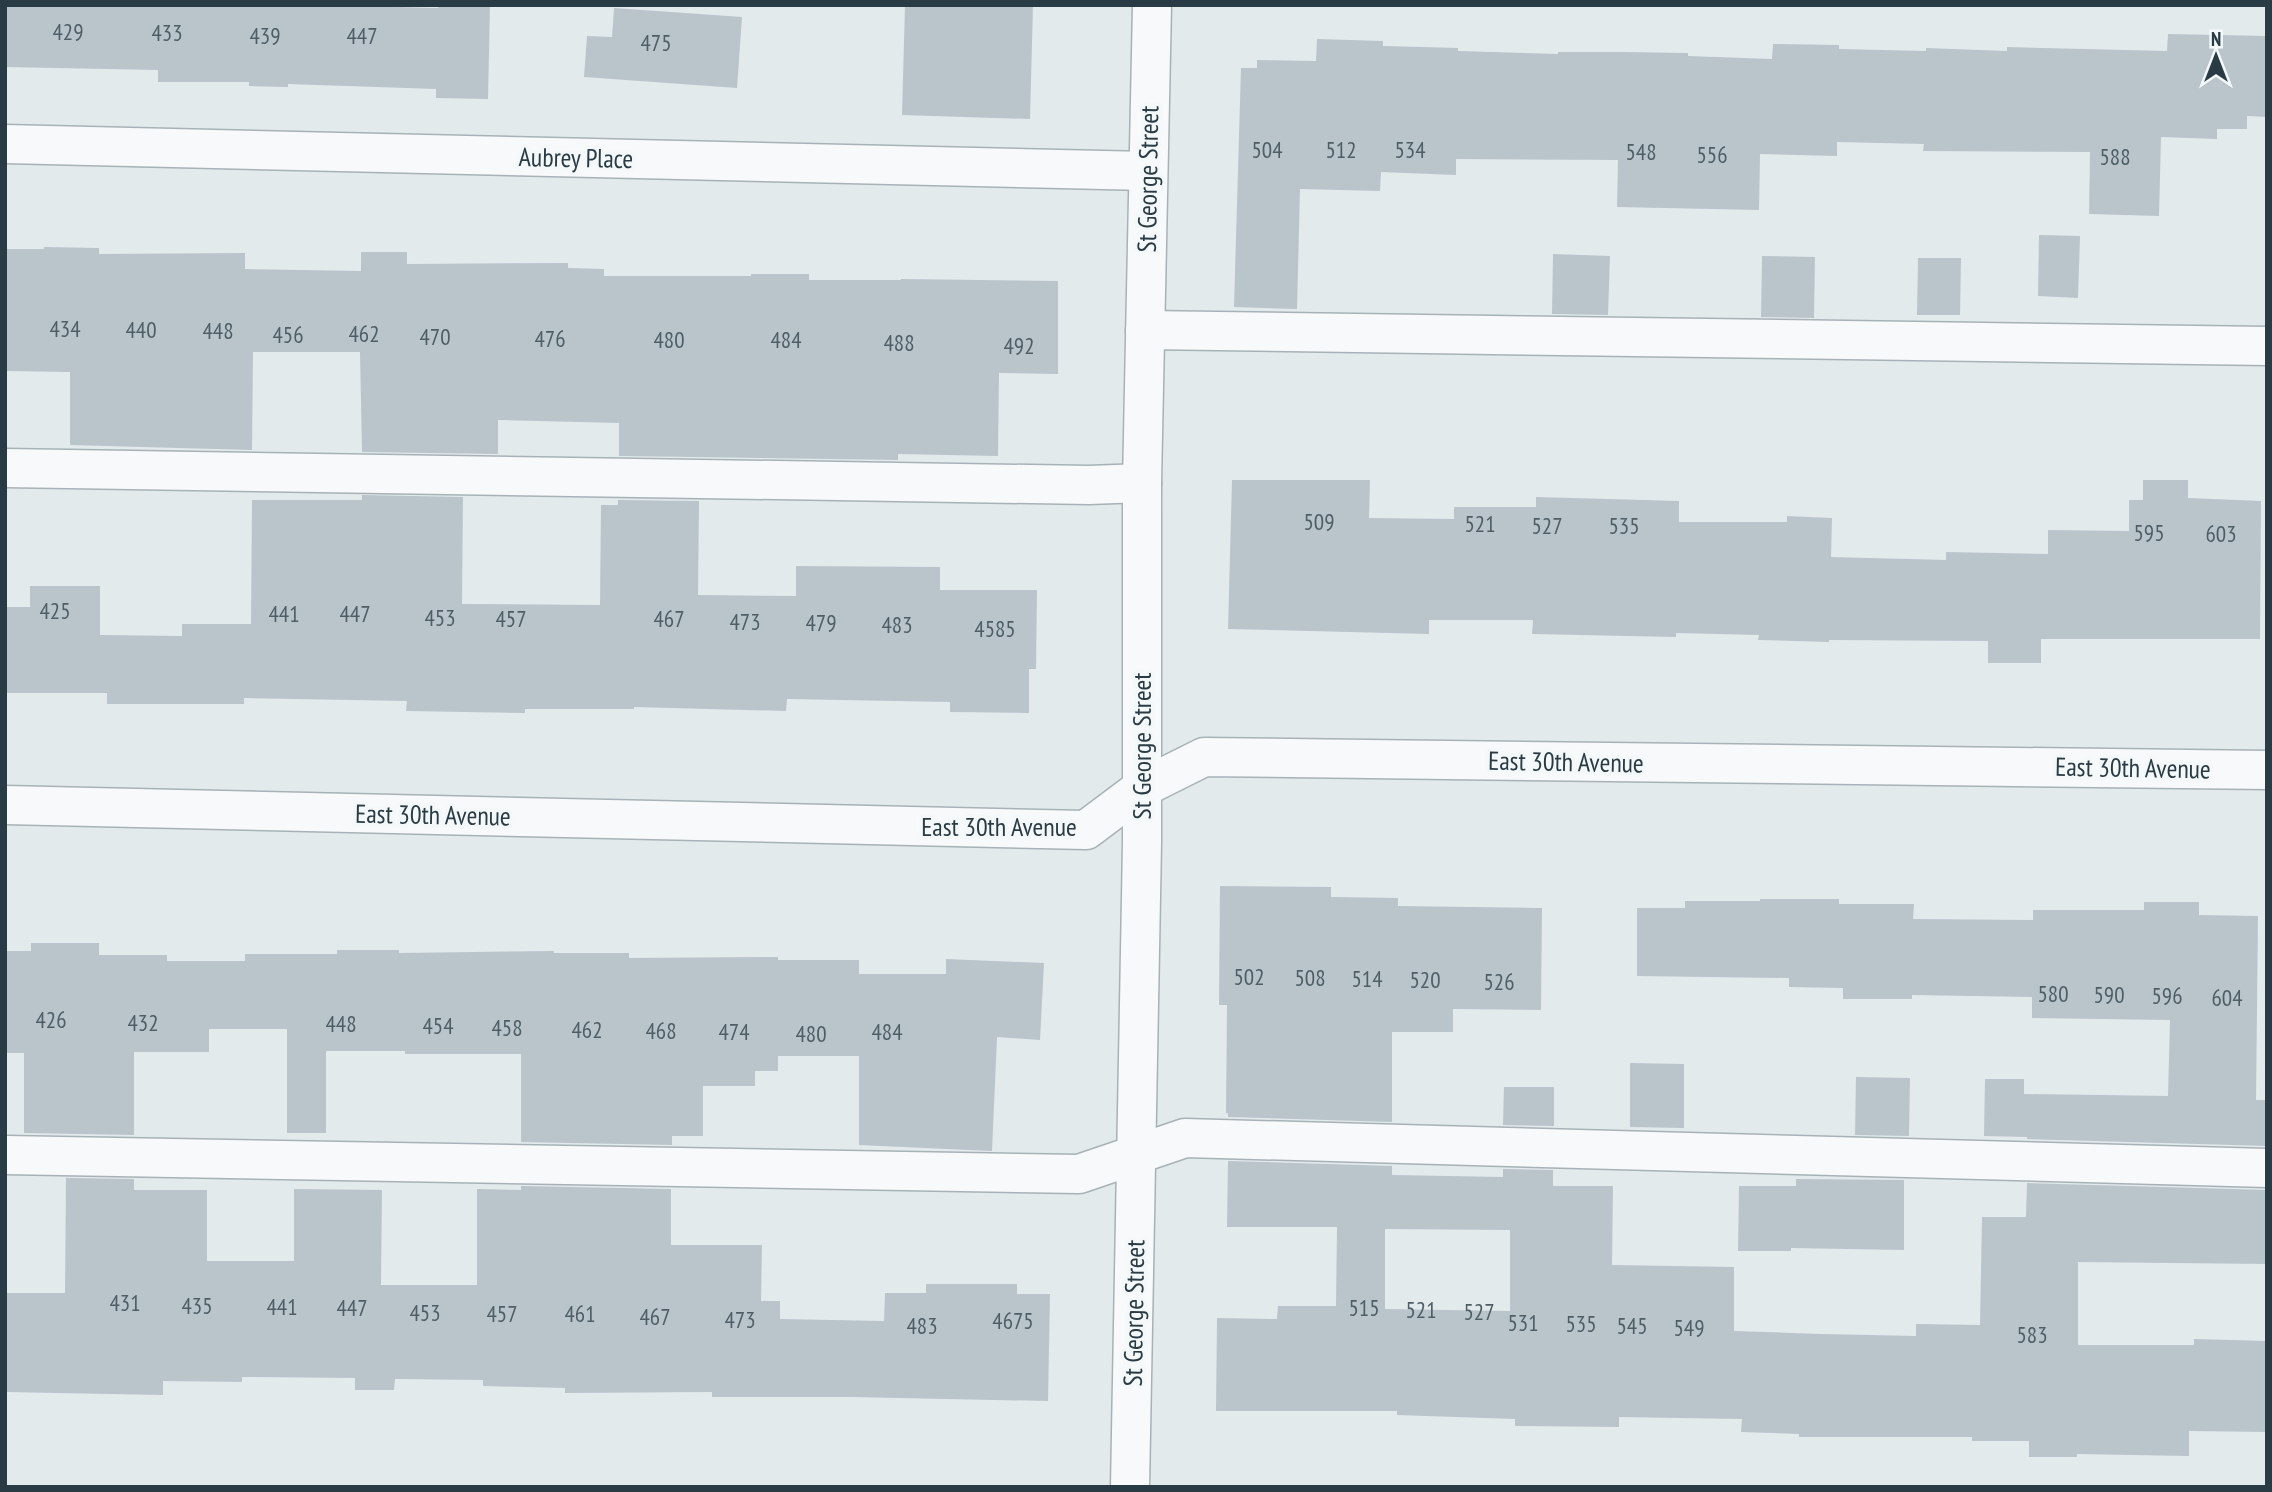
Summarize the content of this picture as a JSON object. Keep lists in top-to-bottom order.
{
  "streets": {
    "street": ["Aubrey Place", "St George Street", "East 30th Avenue"]
  },
  "crossings": [
    ["Aubrey Place", "St George Street"],
    ["St George Street", "East 30th Avenue"]
  ],
  "house_numbers": [
    "429",
    "433",
    "439",
    "447",
    "475",
    "504",
    "512",
    "534",
    "548",
    "556",
    "588",
    "434",
    "440",
    "448",
    "462",
    "456",
    "470",
    "476",
    "480",
    "484",
    "488",
    "492",
    "509",
    "521",
    "527",
    "535",
    "595",
    "603",
    "425",
    "441",
    "447",
    "453",
    "457",
    "467",
    "473",
    "479",
    "483",
    "4585",
    "502",
    "508",
    "514",
    "520",
    "526",
    "580",
    "590",
    "596",
    "604",
    "426",
    "432",
    "448",
    "454",
    "458",
    "462",
    "468",
    "474",
    "484",
    "480",
    "431",
    "435",
    "441",
    "447",
    "515",
    "521",
    "527",
    "453",
    "457",
    "461",
    "467",
    "473",
    "4675",
    "531",
    "535",
    "483",
    "545",
    "549",
    "583"
  ],
  "north": "top"
}
